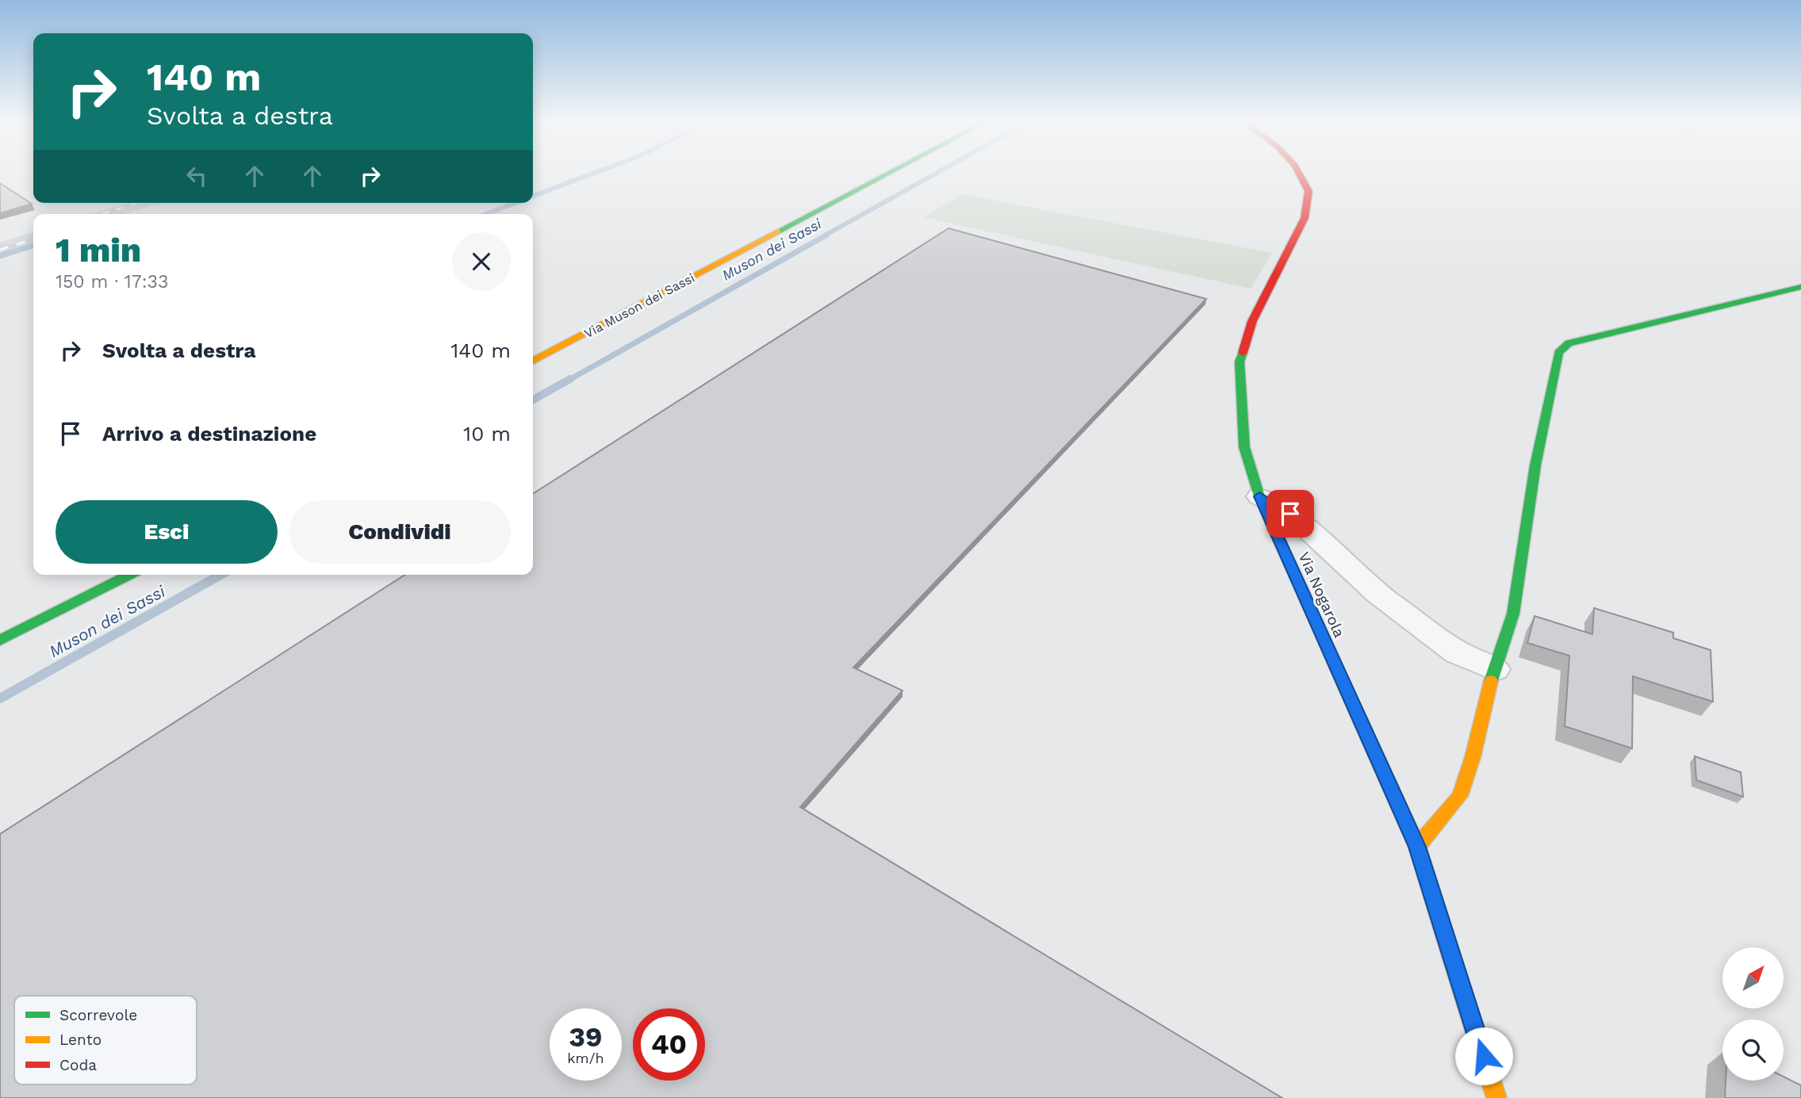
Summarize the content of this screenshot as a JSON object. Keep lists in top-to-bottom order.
{
  "streets": {
    "street": ["Via Muson dei Sassi", "Via Nogarola"]
  },
  "water": ["Muson dei Sassi"],
  "legend": ["Scorrevole", "Lento", "Coda"],
  "north": "top right",
  "page": {
    "turn": ["140 m", "Svolta a destra"],
    "heading": ["1 min", "150 m · 17:33"],
    "list": [
      {
        "name": "Svolta a destra",
        "value": "140 m"
      },
      {
        "name": "Arrivo a destinazione",
        "value": "10 m"
      }
    ],
    "buttons": ["Esci", "Condividi"],
    "speed": "39 km/h",
    "limit": "40"
  }
}
